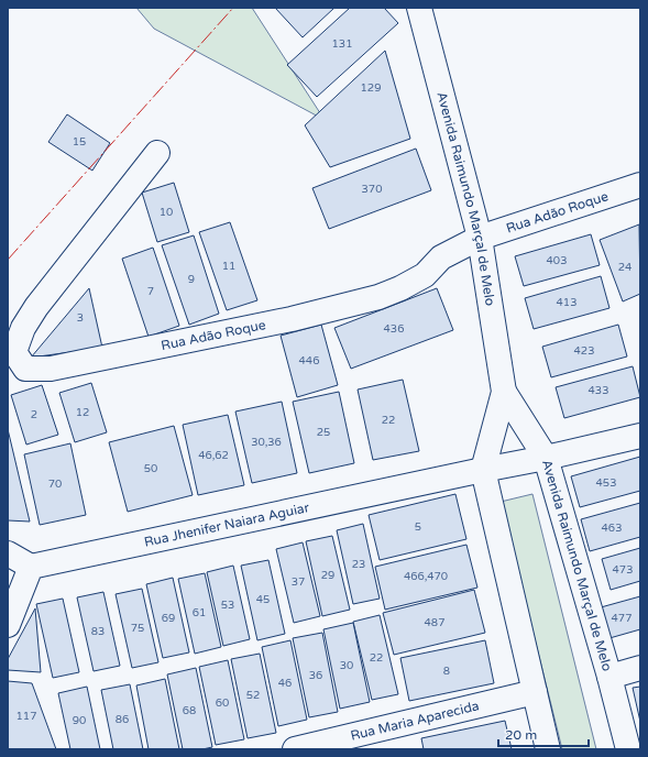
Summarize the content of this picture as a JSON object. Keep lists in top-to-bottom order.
{
  "streets": {
    "street": [
      "Avenida Raimundo Marçal de Melo",
      "Rua Adão Roque",
      "Rua Jhenifer Naiara Aguiar",
      "Rua Maria Aparecida"
    ]
  },
  "crossings": [
    ["Avenida Raimundo Marçal de Melo", "Rua Adão Roque"],
    ["Avenida Raimundo Marçal de Melo", "Rua Jhenifer Naiara Aguiar"],
    ["Avenida Raimundo Marçal de Melo", "Rua Maria Aparecida"]
  ],
  "house_numbers": [
    "131",
    "129",
    "15",
    "370",
    "10",
    "403",
    "11",
    "24",
    "9",
    "7",
    "413",
    "3",
    "436",
    "423",
    "446",
    "433",
    "12",
    "2",
    "22",
    "25",
    "30,36",
    "46,62",
    "50",
    "453",
    "70",
    "5",
    "463",
    "23",
    "473",
    "29",
    "466,470",
    "37",
    "45",
    "53",
    "61",
    "69",
    "477",
    "487",
    "75",
    "83",
    "22",
    "30",
    "8",
    "36",
    "46",
    "52",
    "60",
    "68",
    "117",
    "86",
    "90"
  ],
  "scale_bar": "20 m"
}
